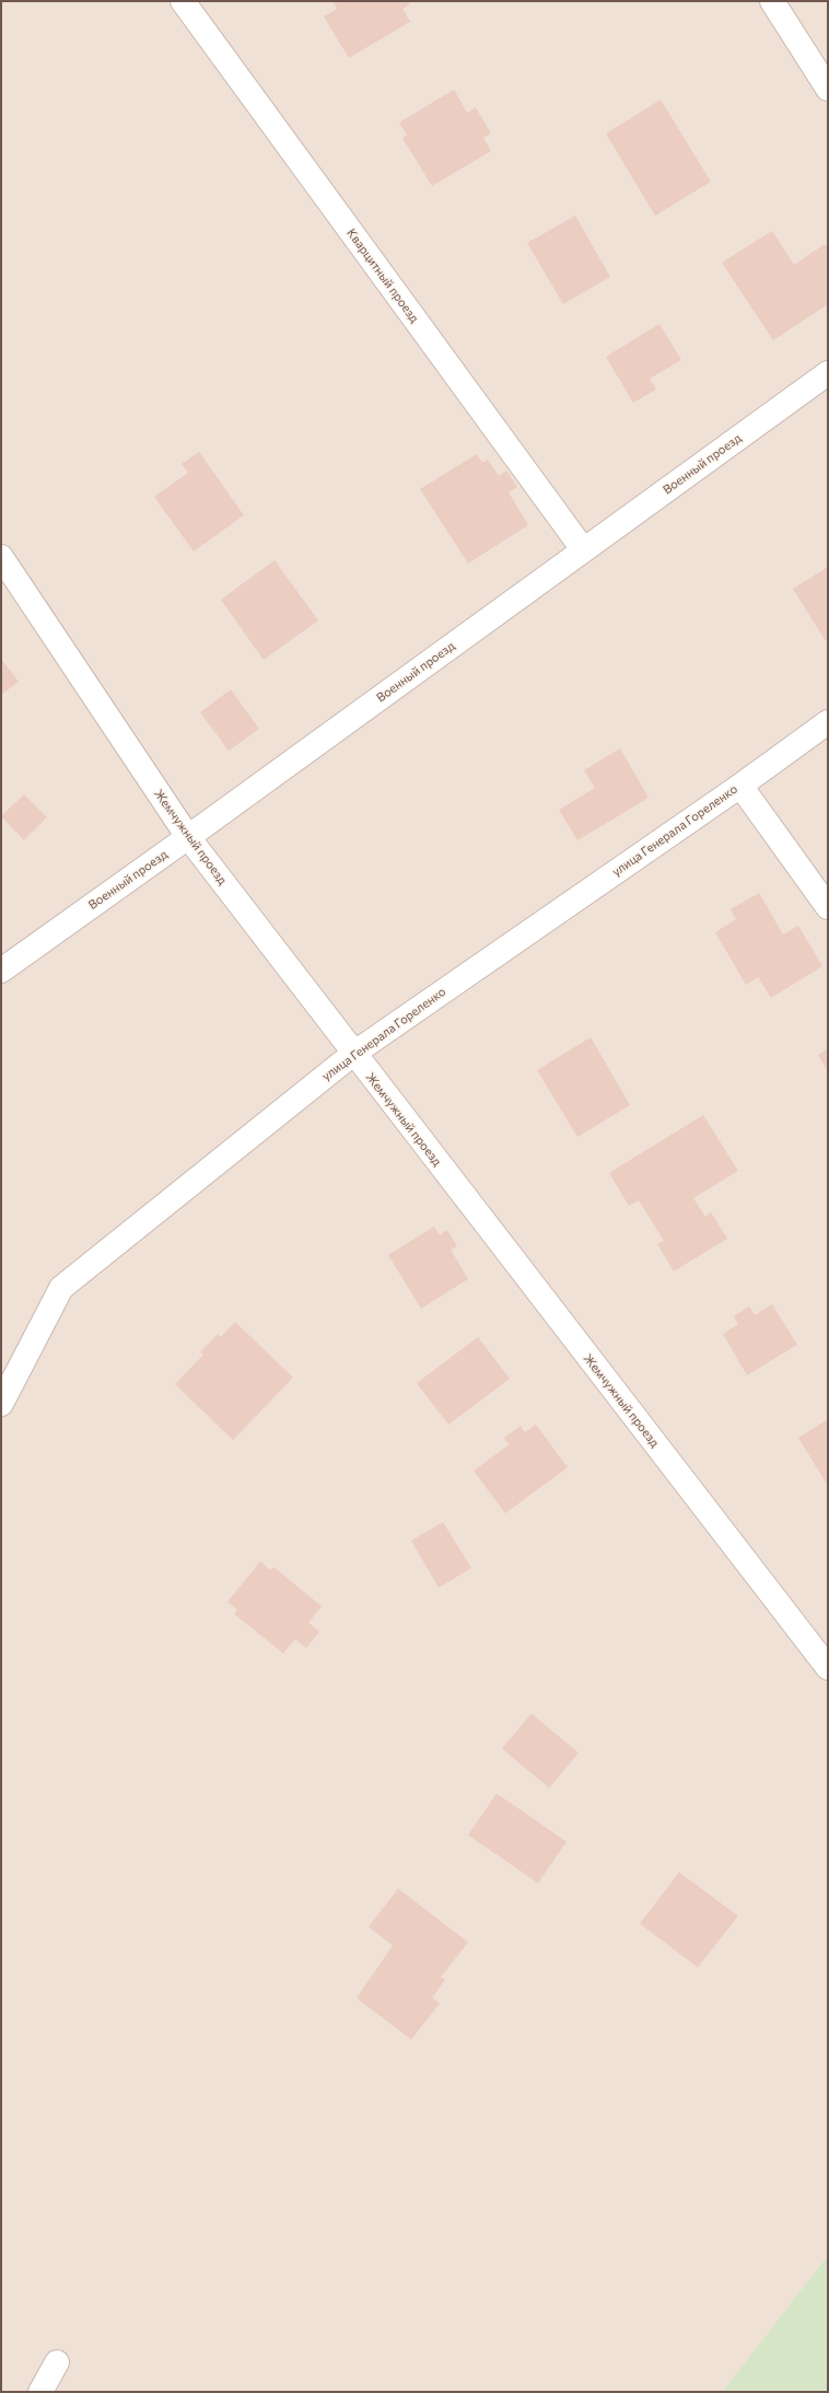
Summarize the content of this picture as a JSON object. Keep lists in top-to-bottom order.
{
  "streets": {
    "street": [
      "Кварцитный проезд",
      "Военный проезд",
      "улица Генерала Гореленко",
      "Жемчужный проезд"
    ]
  },
  "crossings": [
    ["Кварцитный проезд", "Военный проезд"],
    ["Военный проезд", "Жемчужный проезд"],
    ["улица Генерала Гореленко", "Жемчужный проезд"]
  ]
}
